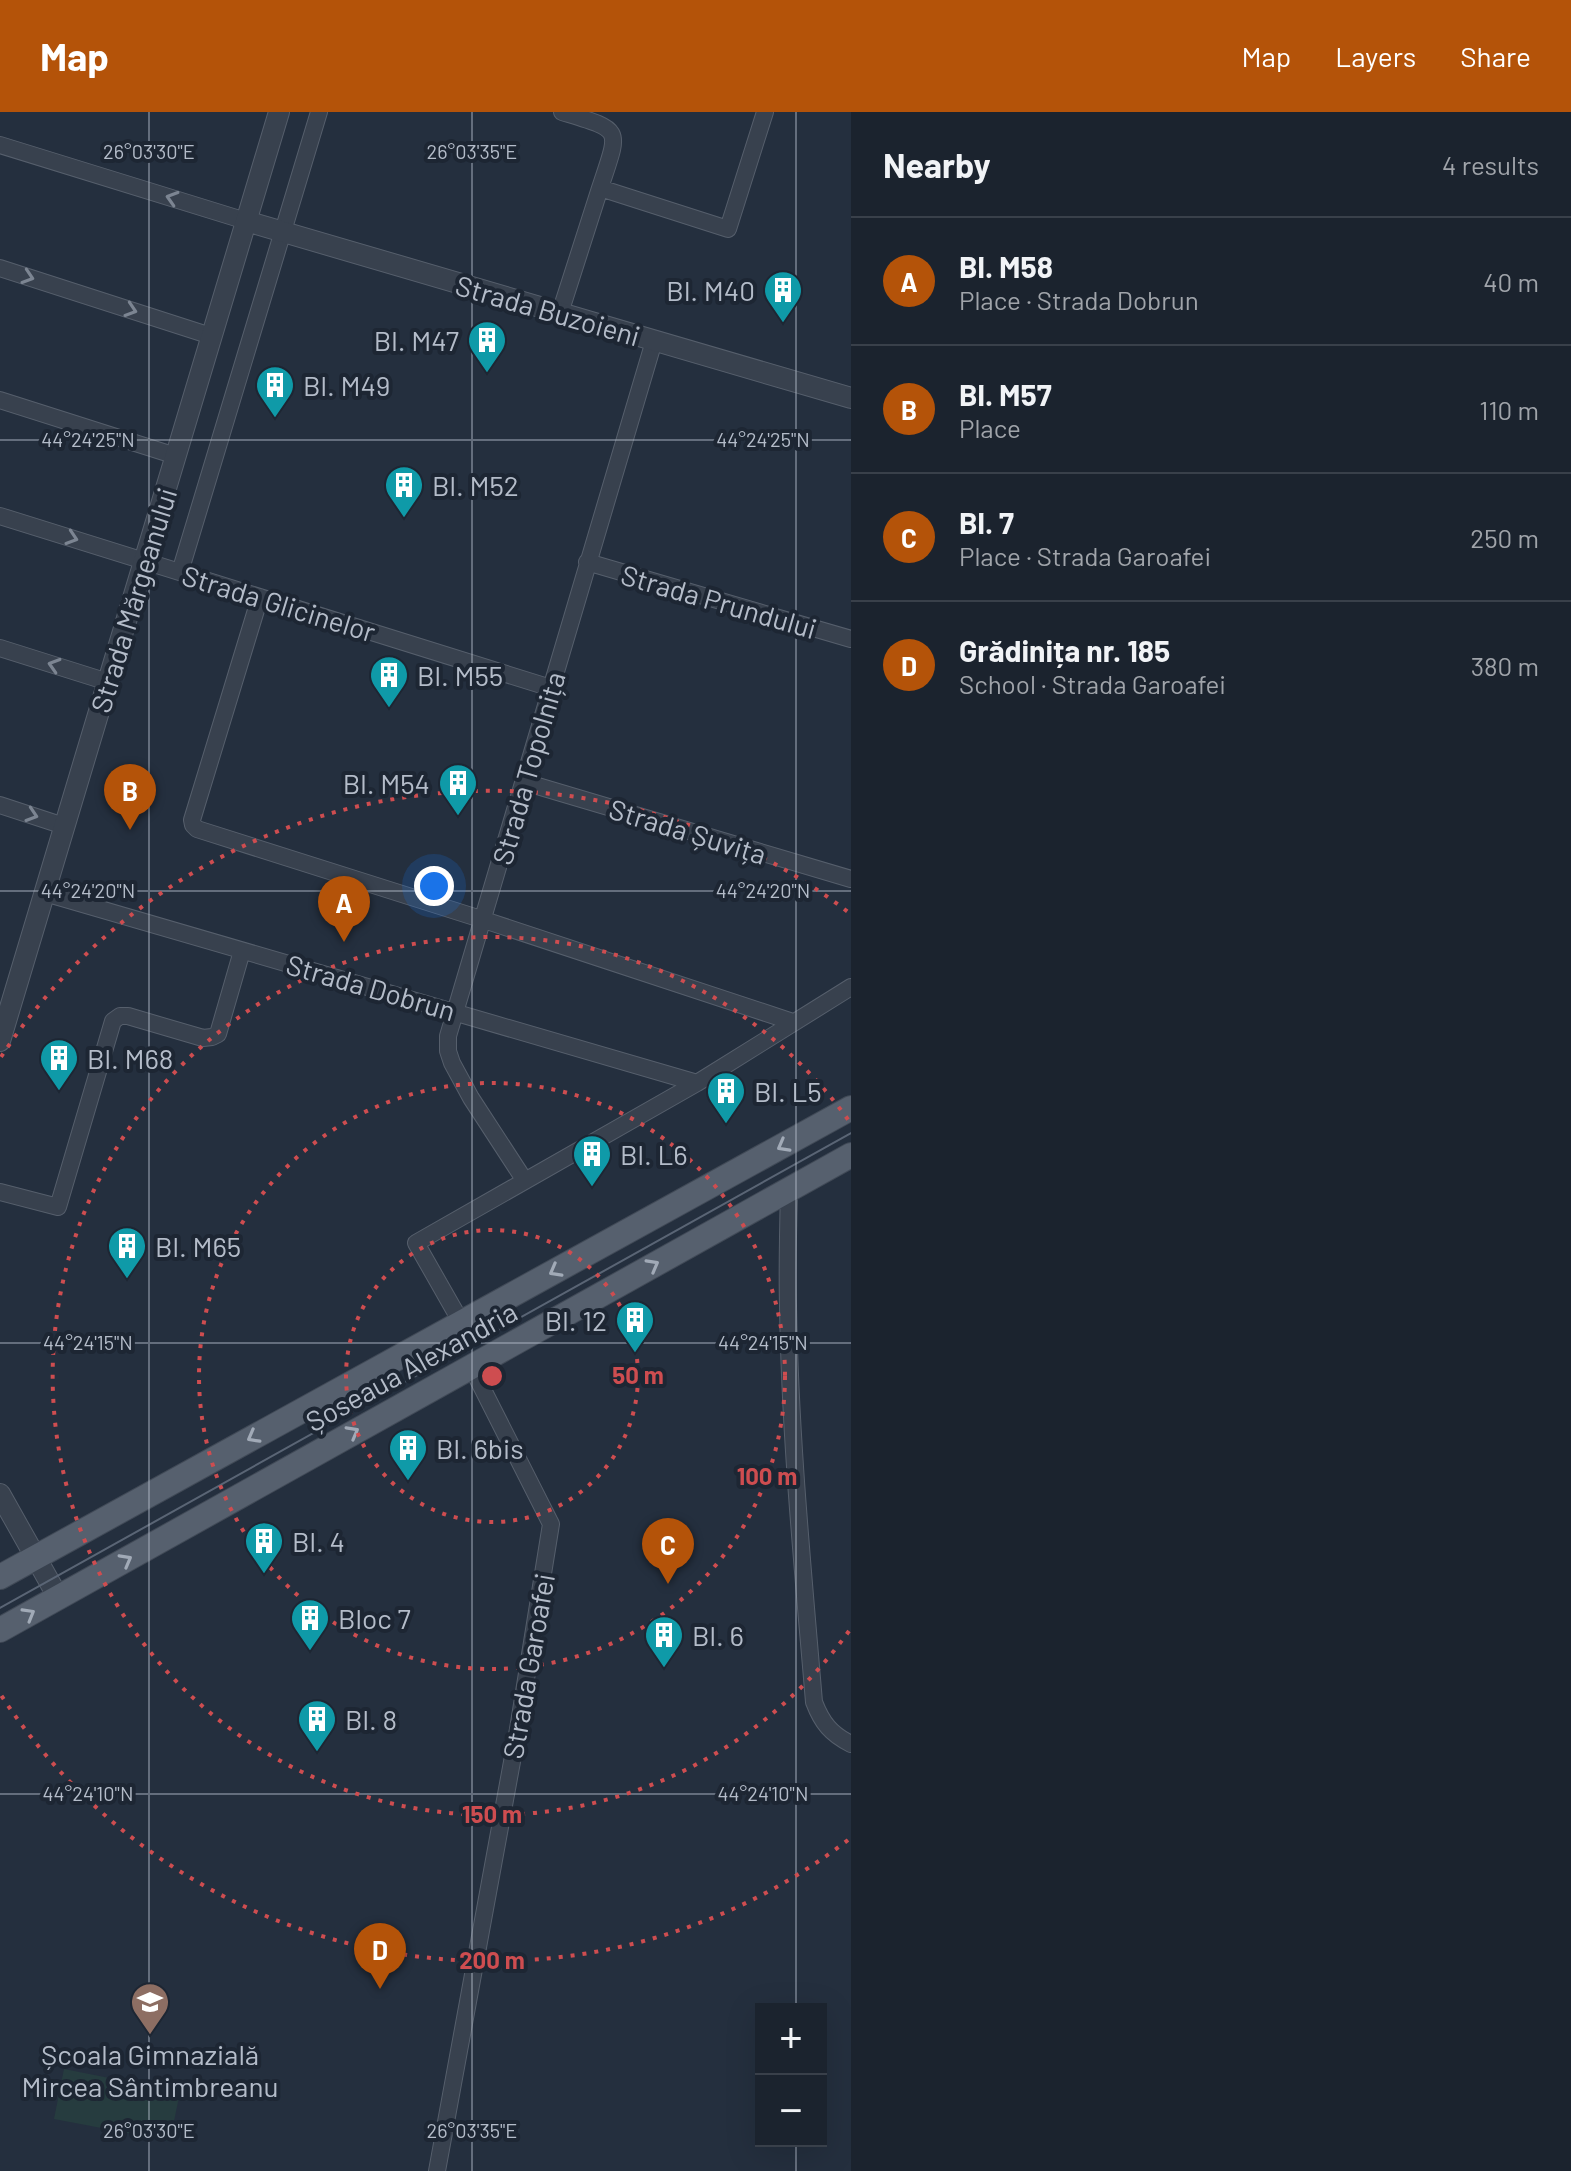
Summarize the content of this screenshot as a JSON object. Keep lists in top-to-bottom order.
{
  "streets": {
    "main road": ["Șoseaua Alexandria"],
    "street": [
      "Strada Buzoieni",
      "Strada Mărgeanului",
      "Strada Prundului",
      "Strada Glicinelor",
      "Strada Topolnița",
      "Strada Șuvița",
      "Strada Dobrun",
      "Strada Garoafei"
    ]
  },
  "crossings": [
    ["Strada Buzoieni", "Strada Mărgeanului"],
    ["Strada Buzoieni", "Strada Topolnița"],
    ["Strada Mărgeanului", "Strada Glicinelor"],
    ["Strada Mărgeanului", "Strada Dobrun"],
    ["Strada Prundului", "Strada Topolnița"],
    ["Strada Glicinelor", "Strada Topolnița"],
    ["Strada Topolnița", "Strada Șuvița"],
    ["Strada Topolnița", "Strada Dobrun"],
    ["Șoseaua Alexandria", "Strada Garoafei"]
  ],
  "places": {
    "building": [
      "Bl. M40",
      "Bl. M47",
      "Bl. M49",
      "Bl. M52",
      "Bl. M55",
      "Bl. M54",
      "Bl. M68",
      "Bl. L5",
      "Bl. L6",
      "Bl. M65",
      "Bl. 12",
      "Bl. 6bis",
      "Bl. 4",
      "Bloc 7",
      "Bl. 6",
      "Bl. 8"
    ],
    "school or university": ["Școala Gimnazială Mircea Sântimbreanu"]
  },
  "page": {
    "header": "Map",
    "nav": ["Map", "Layers", "Share"],
    "heading": ["Nearby", "4 results"],
    "list": [
      {
        "mark": "A",
        "name": "Bl. M58",
        "note": "Place · Strada Dobrun",
        "value": "40 m"
      },
      {
        "mark": "B",
        "name": "Bl. M57",
        "note": "Place",
        "value": "110 m"
      },
      {
        "mark": "C",
        "name": "Bl. 7",
        "note": "Place · Strada Garoafei",
        "value": "250 m"
      },
      {
        "mark": "D",
        "name": "Grădinița nr. 185",
        "note": "School · Strada Garoafei",
        "value": "380 m"
      }
    ],
    "pins": [
      "B",
      "A",
      "C",
      "D"
    ],
    "map_buttons": ["+", "−"]
  },
  "coordinates": [
    "26°03'30\"E",
    "26°03'35\"E",
    "44°24'25\"N",
    "44°24'20\"N",
    "44°24'15\"N",
    "44°24'10\"N"
  ],
  "rings": [
    "50 m",
    "100 m",
    "150 m",
    "200 m"
  ]
}
